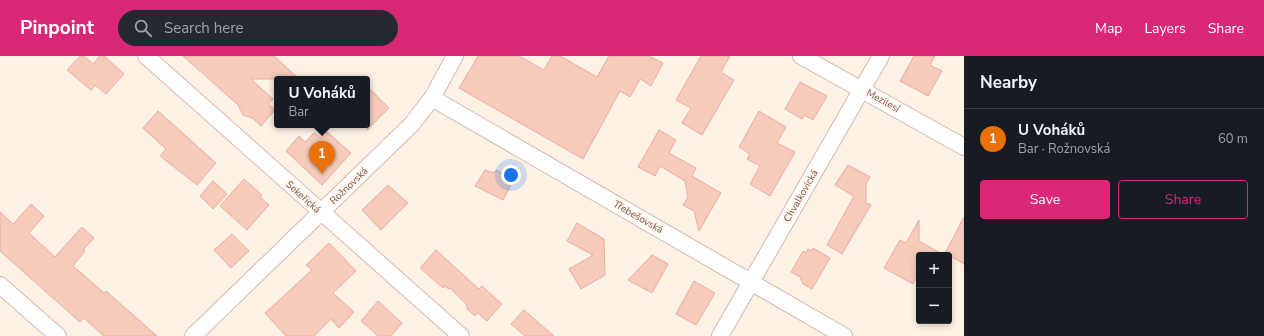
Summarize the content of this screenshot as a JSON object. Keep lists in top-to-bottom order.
{
  "streets": {
    "street": [
      "Mezilesí",
      "Rožnovská",
      "Chvalkovická",
      "Sekeřická",
      "Třebešovská"
    ]
  },
  "crossings": [
    ["Mezilesí", "Chvalkovická"],
    ["Rožnovská", "Sekeřická"],
    ["Rožnovská", "Třebešovská"],
    ["Chvalkovická", "Třebešovská"]
  ],
  "page": {
    "header": "Pinpoint",
    "search": "Search here",
    "nav": ["Map", "Layers", "Share"],
    "heading": "Nearby",
    "popup": ["U Voháků", "Bar"],
    "list": [
      {
        "mark": "1",
        "name": "U Voháků",
        "note": "Bar · Rožnovská",
        "value": "60 m"
      }
    ],
    "pins": "1",
    "buttons": ["Save", "Share"],
    "map_buttons": ["+", "−"]
  }
}
